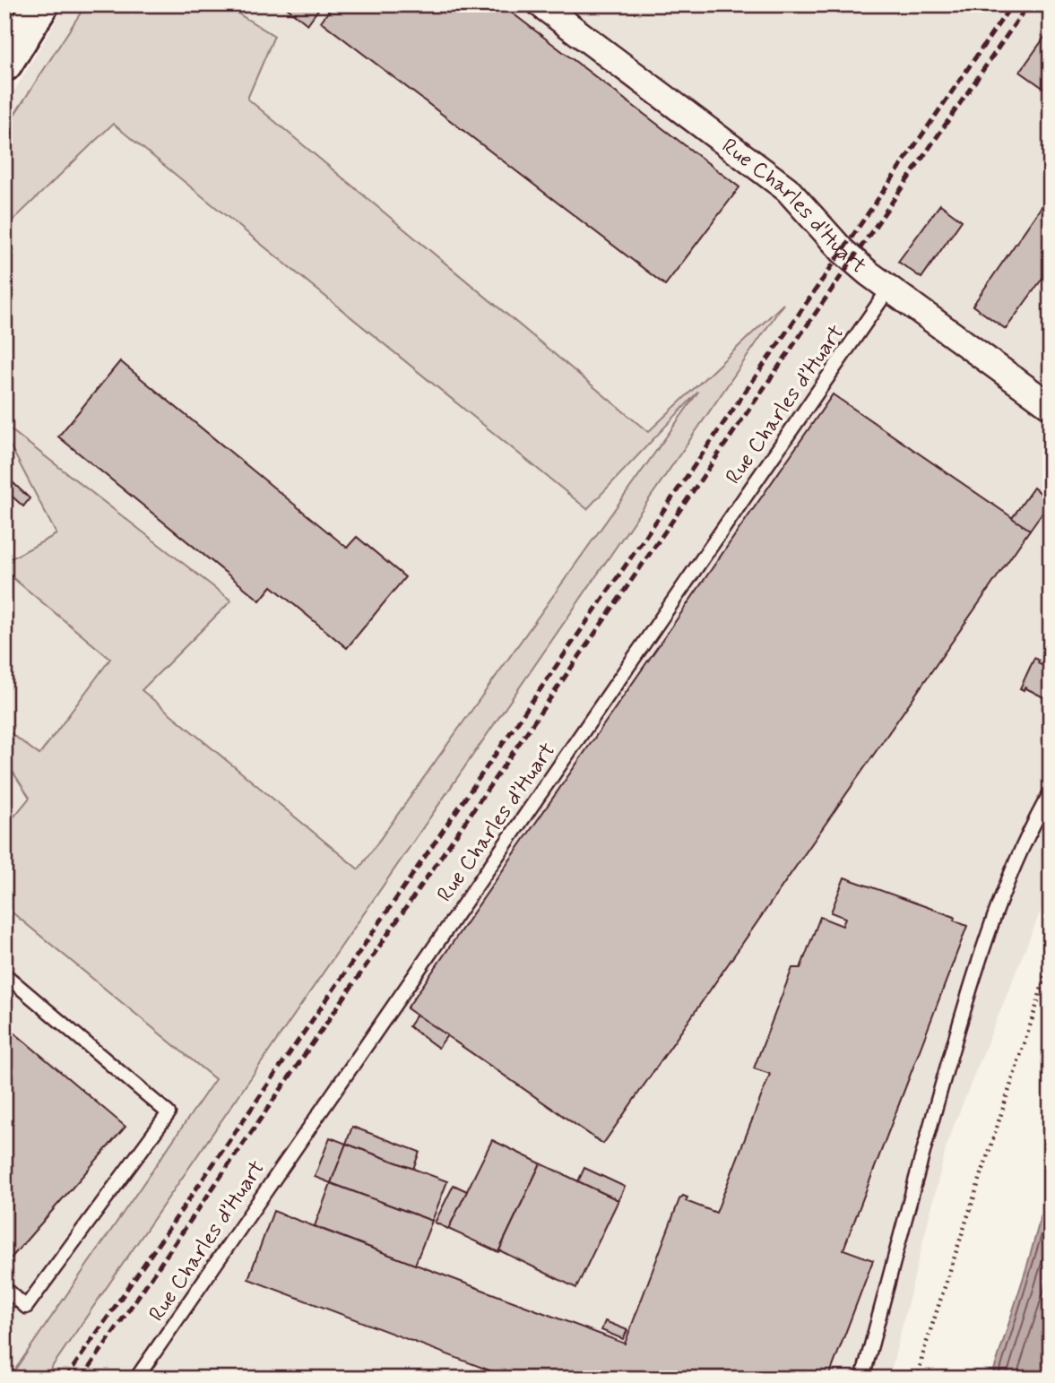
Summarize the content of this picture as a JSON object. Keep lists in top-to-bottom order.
{
  "streets": {
    "street": ["Rue Charles d'Huart"],
    "lane": ["Rue Charles d’Huart"]
  },
  "crossings": [
    ["Rue Charles d'Huart", "Rue Charles d’Huart"]
  ]
}
